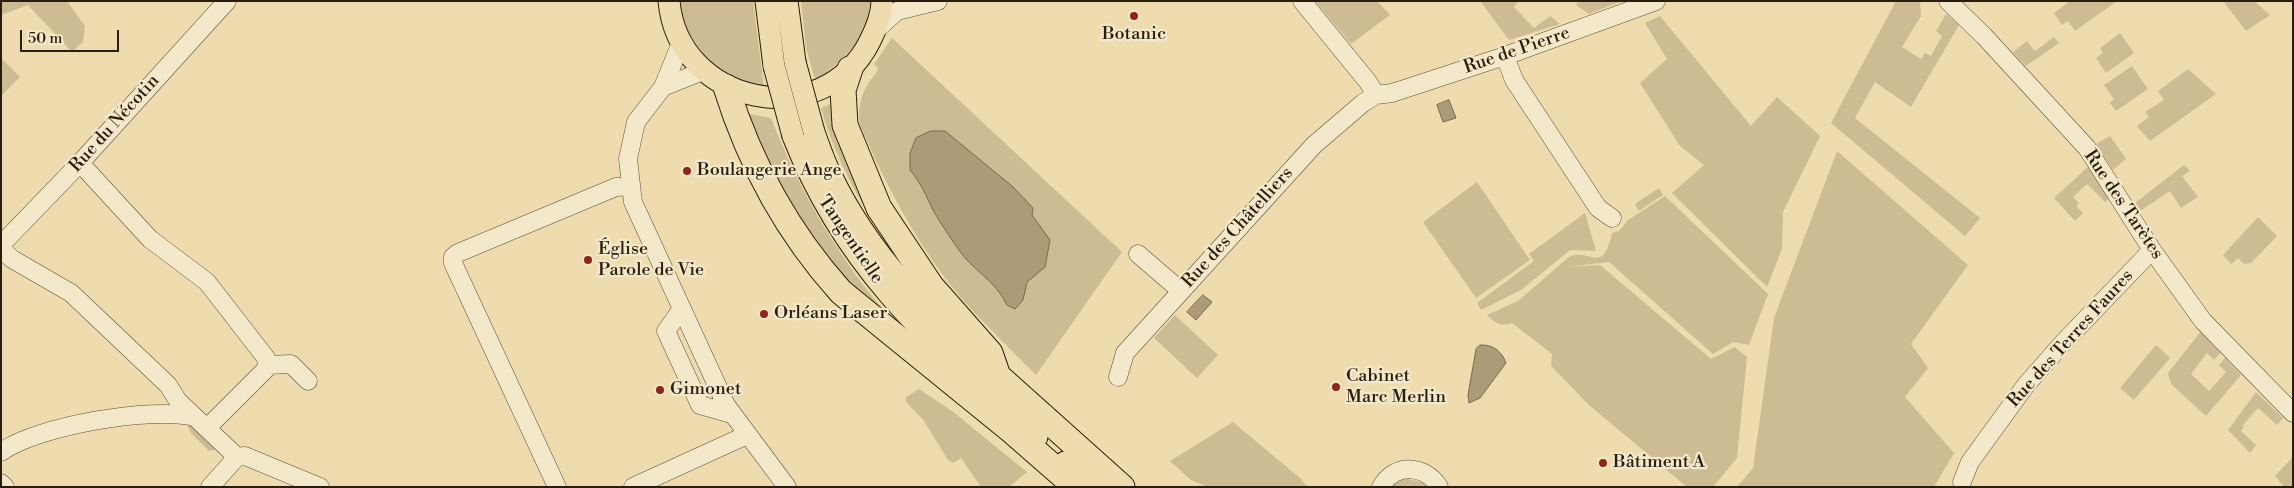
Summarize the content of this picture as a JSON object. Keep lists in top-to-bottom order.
{
  "streets": {
    "highway": ["Tangentielle"],
    "street": [
      "Rue de Pierre",
      "Rue du Nécotin",
      "Rue des Tarètes",
      "Rue des Châtelliers",
      "Rue des Terres Faures"
    ]
  },
  "crossings": [
    ["Rue de Pierre", "Rue des Châtelliers"],
    ["Rue des Tarètes", "Rue des Terres Faures"]
  ],
  "places": [
    "Botanic",
    "Boulangerie Ange",
    "Église Parole de Vie",
    "Orléans Laser",
    "Cabinet Marc Merlin",
    "Gimonet",
    "Bâtiment A"
  ],
  "scale_bar": "50 m"
}
